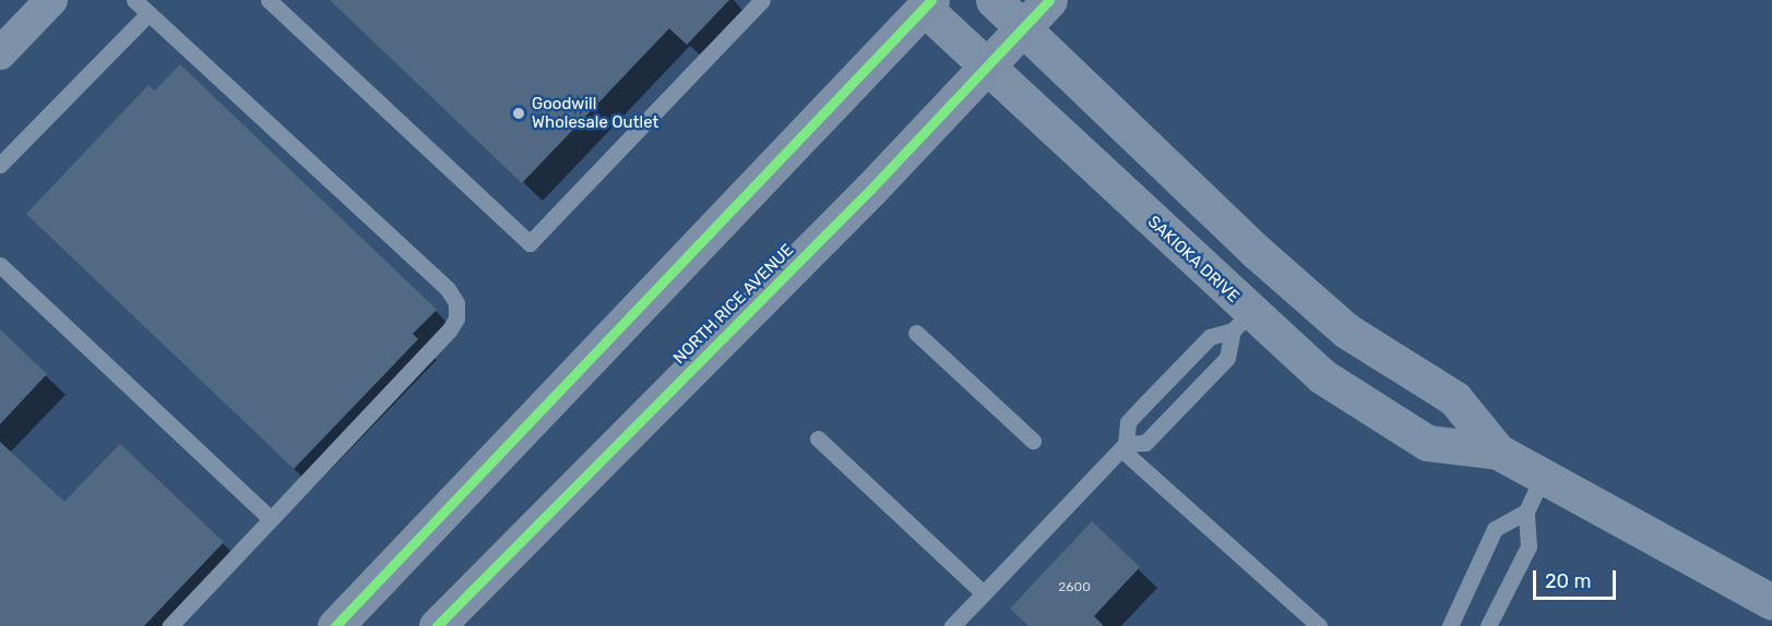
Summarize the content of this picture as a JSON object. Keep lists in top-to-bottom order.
{
  "streets": {
    "highway": ["NORTH RICE AVENUE"],
    "street": ["SAKIOKA DRIVE"]
  },
  "crossings": [
    ["SAKIOKA DRIVE", "NORTH RICE AVENUE"]
  ],
  "places": ["Goodwill Wholesale Outlet"],
  "house_numbers": ["2600"],
  "scale_bar": "20 m"
}
